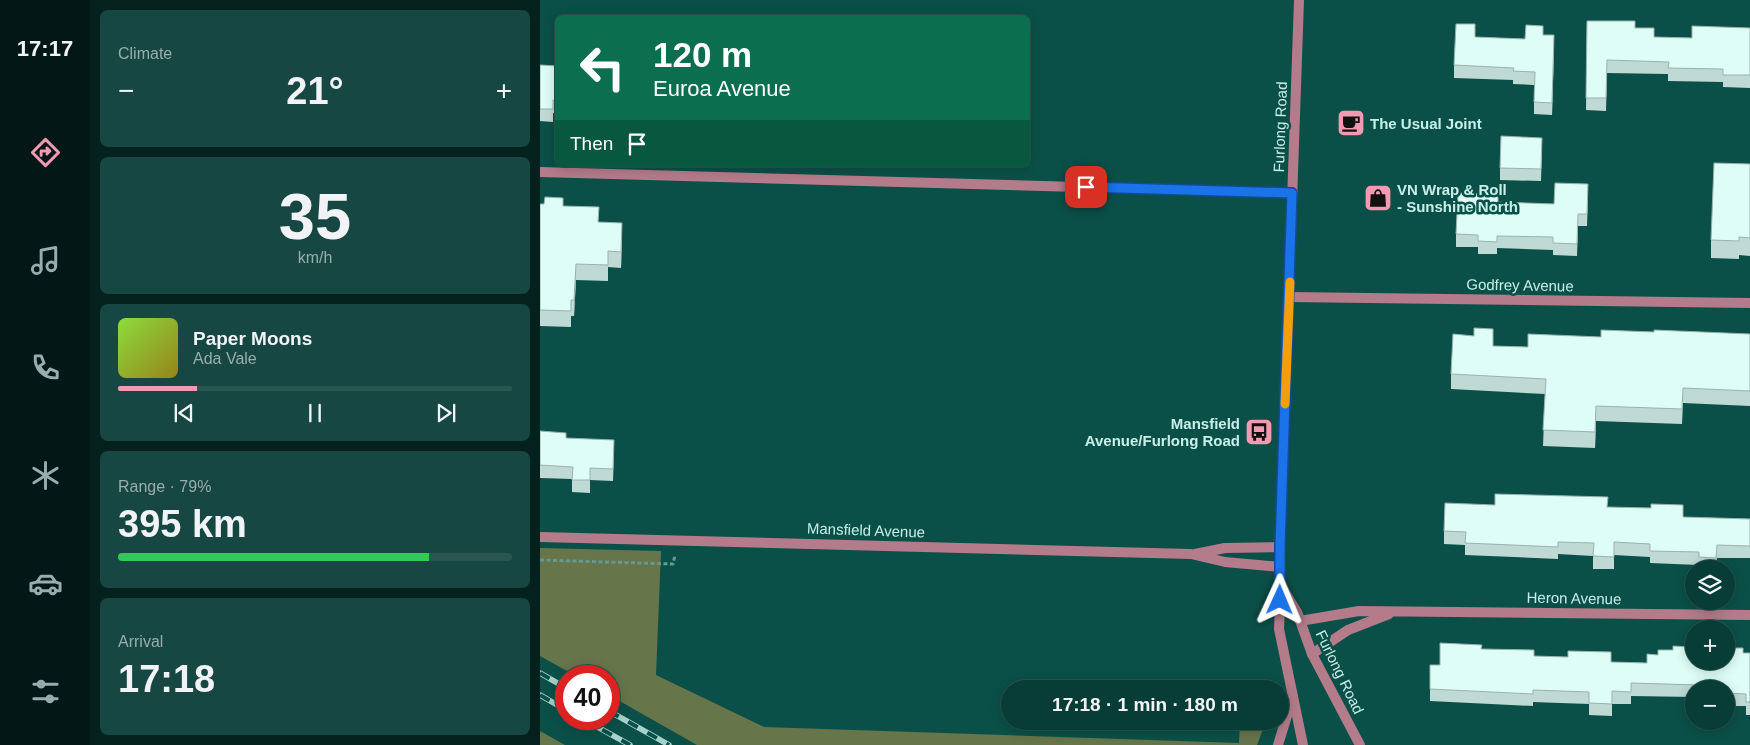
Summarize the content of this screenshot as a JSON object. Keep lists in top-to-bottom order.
{
  "streets": {
    "street": [
      "Furlong Road",
      "Godfrey Avenue",
      "Mansfield Avenue",
      "Heron Avenue"
    ]
  },
  "crossings": [
    ["Furlong Road", "Godfrey Avenue"],
    ["Furlong Road", "Mansfield Avenue"],
    ["Furlong Road", "Heron Avenue"]
  ],
  "places": {
    "cafe": ["The Usual Joint"],
    "shop": ["VN Wrap & Roll - Sunshine North"],
    "bus stop": ["Mansfield Avenue/Furlong Road"]
  },
  "page": {
    "tabs": "17:17",
    "tile": [
      "Climate",
      ["35", "km/h"],
      ["Range · 79%", "395 km"],
      ["Arrival", "17:18"]
    ],
    "turn": ["120 m", "Euroa Avenue"],
    "heat": ["−", "21°", "+"],
    "then": "Then",
    "song": ["Paper Moons", "Ada Vale"],
    "map_buttons": ["+", "−"],
    "limit": "40",
    "trip": "17:18 · 1 min · 180 m"
  }
}
